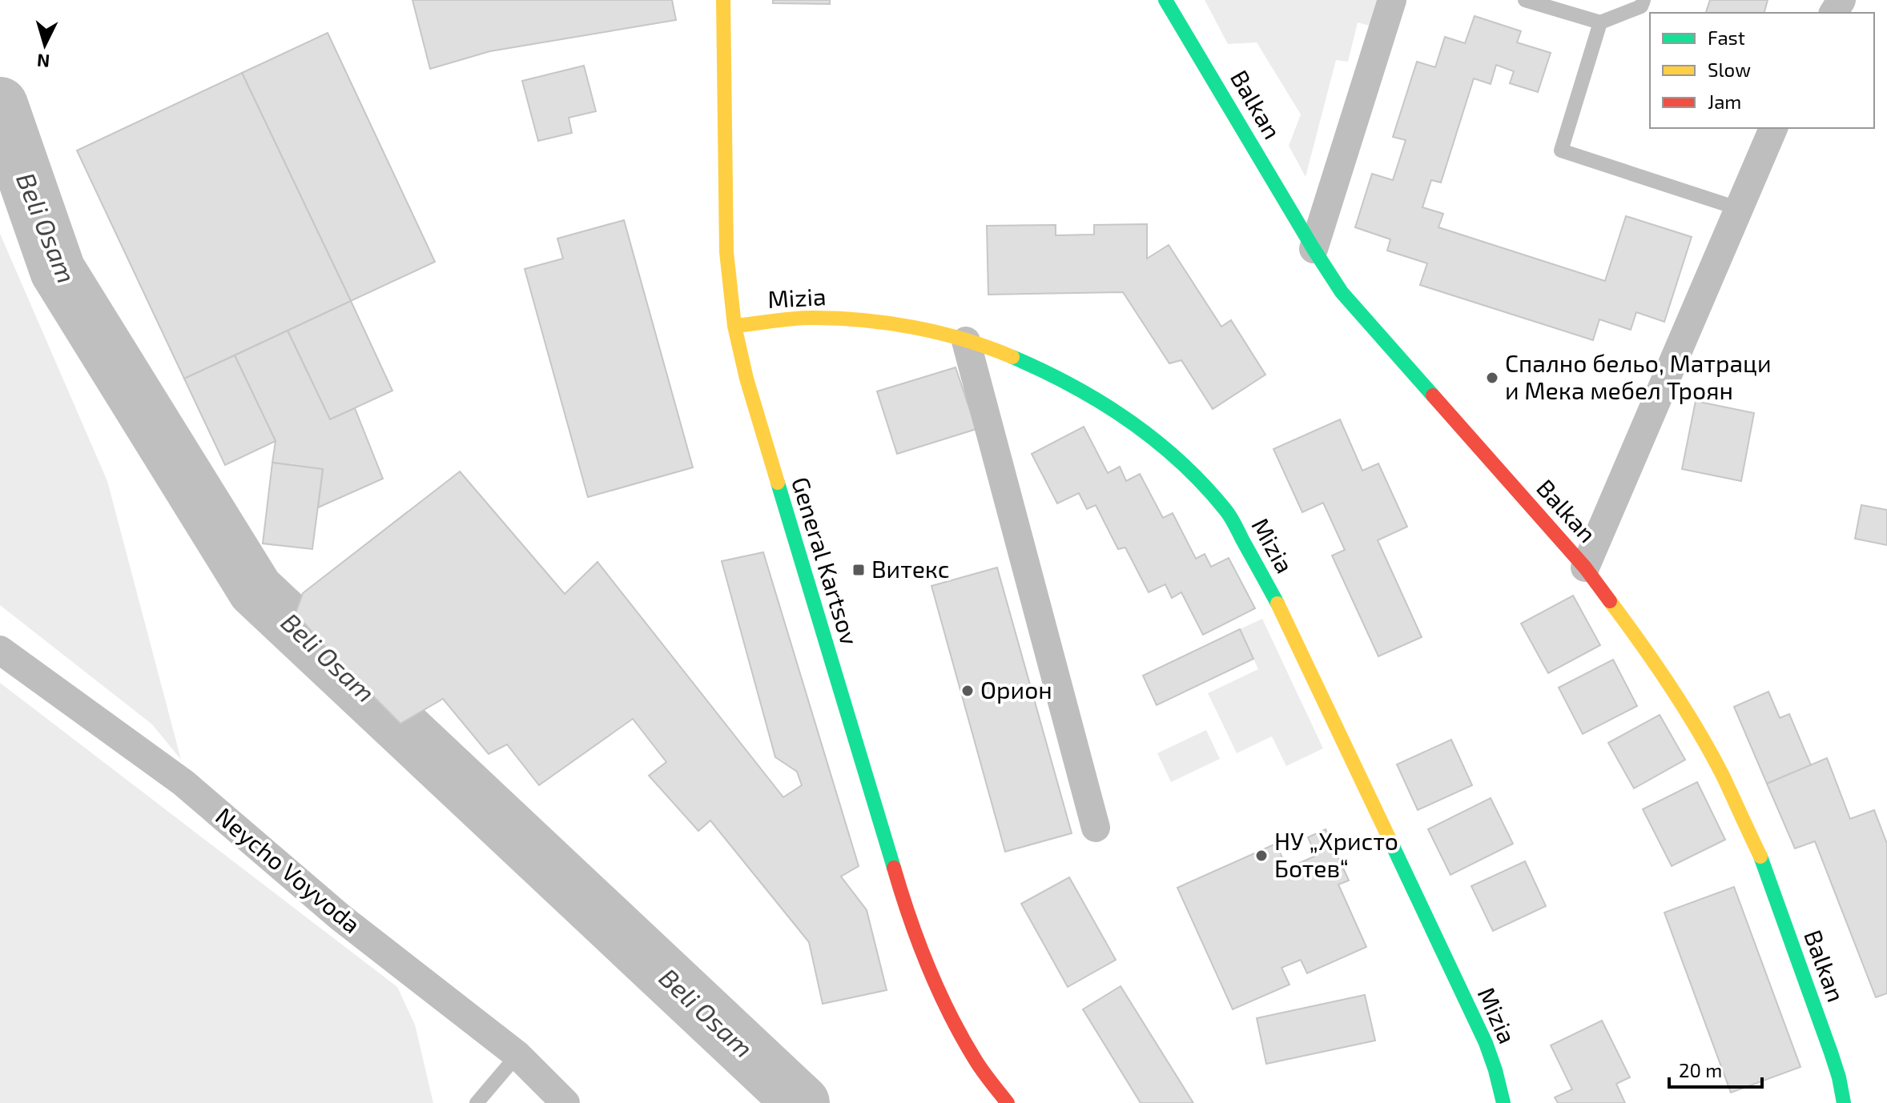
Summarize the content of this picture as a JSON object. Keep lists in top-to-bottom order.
{
  "streets": {
    "street": [
      "Balkan",
      "Mizia",
      "General Kartsov",
      "Neycho Voyvoda"
    ]
  },
  "crossings": [
    ["Mizia", "General Kartsov"]
  ],
  "water": ["Beli Osam"],
  "places": {
    "other": ["Спално бельо, Матраци и Мека мебел Троян", "Орион", "НУ „Христо Ботев“"],
    "transit": ["Витекс"]
  },
  "legend": ["Fast", "Slow", "Jam"],
  "scale_bar": "20 m",
  "north": "bottom"
}
